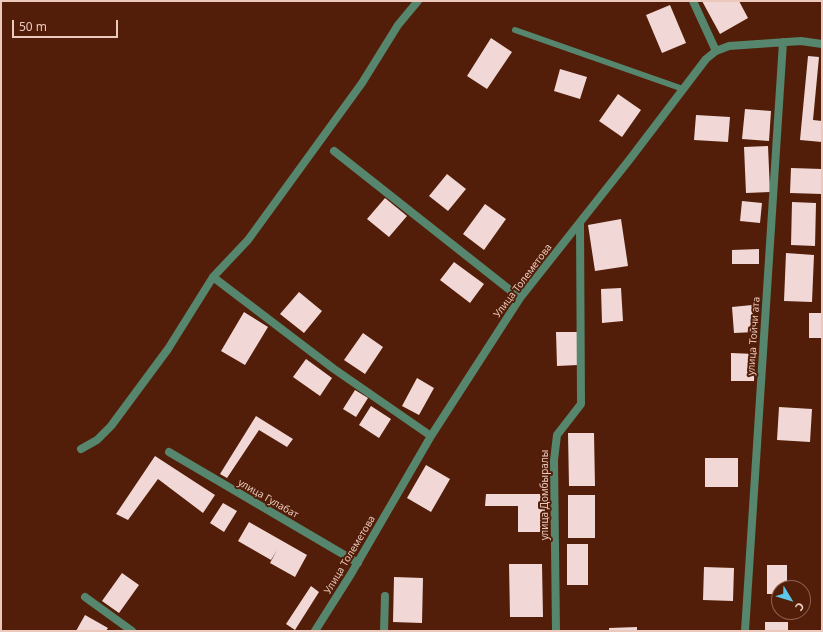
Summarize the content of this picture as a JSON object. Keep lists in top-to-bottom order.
{
  "streets": {
    "street": [
      "Улица Толеметова",
      "улица Тойчи ата",
      "улица Домбыралы",
      "улица Гулабат"
    ]
  },
  "crossings": [
    ["Улица Толеметова", "улица Тойчи ата"],
    ["Улица Толеметова", "улица Домбыралы"],
    ["Улица Толеметова", "улица Гулабат"]
  ],
  "scale_bar": "50 m",
  "north": "bottom right"
}
